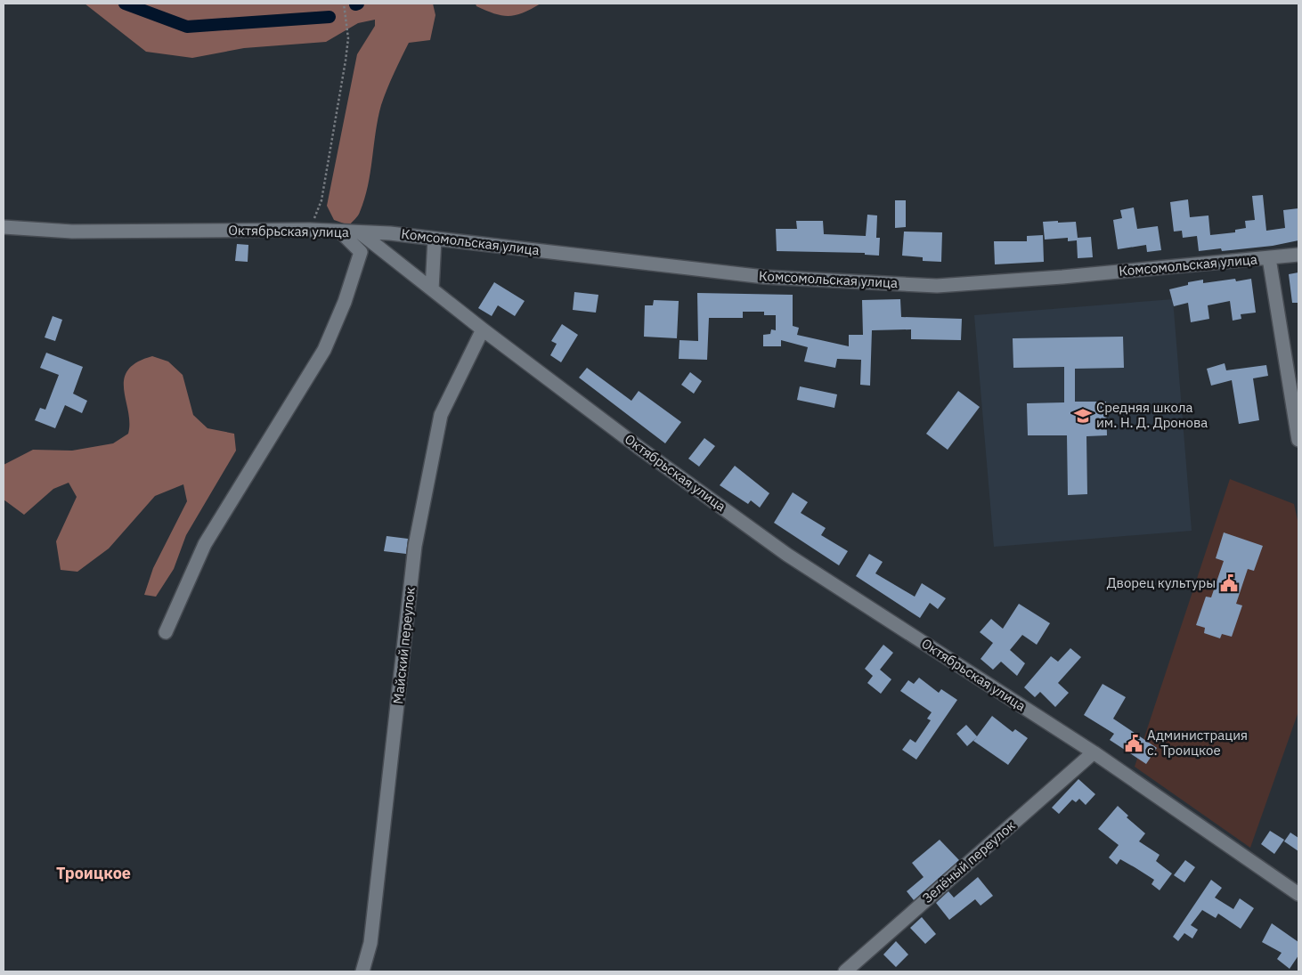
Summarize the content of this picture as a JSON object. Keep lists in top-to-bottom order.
{
  "streets": {
    "street": [
      "Октябрьская улица",
      "Комсомольская улица",
      "Майский переулок",
      "Зелёный переулок"
    ]
  },
  "crossings": [
    ["Октябрьская улица", "Комсомольская улица"],
    ["Октябрьская улица", "Майский переулок"],
    ["Октябрьская улица", "Зелёный переулок"]
  ],
  "districts": ["Троицкое"],
  "places": {
    "school or university": ["Средняя школа им. Н. Д. Дронова"],
    "public building": ["Дворец культуры", "Администрация с. Троицкое"]
  }
}
